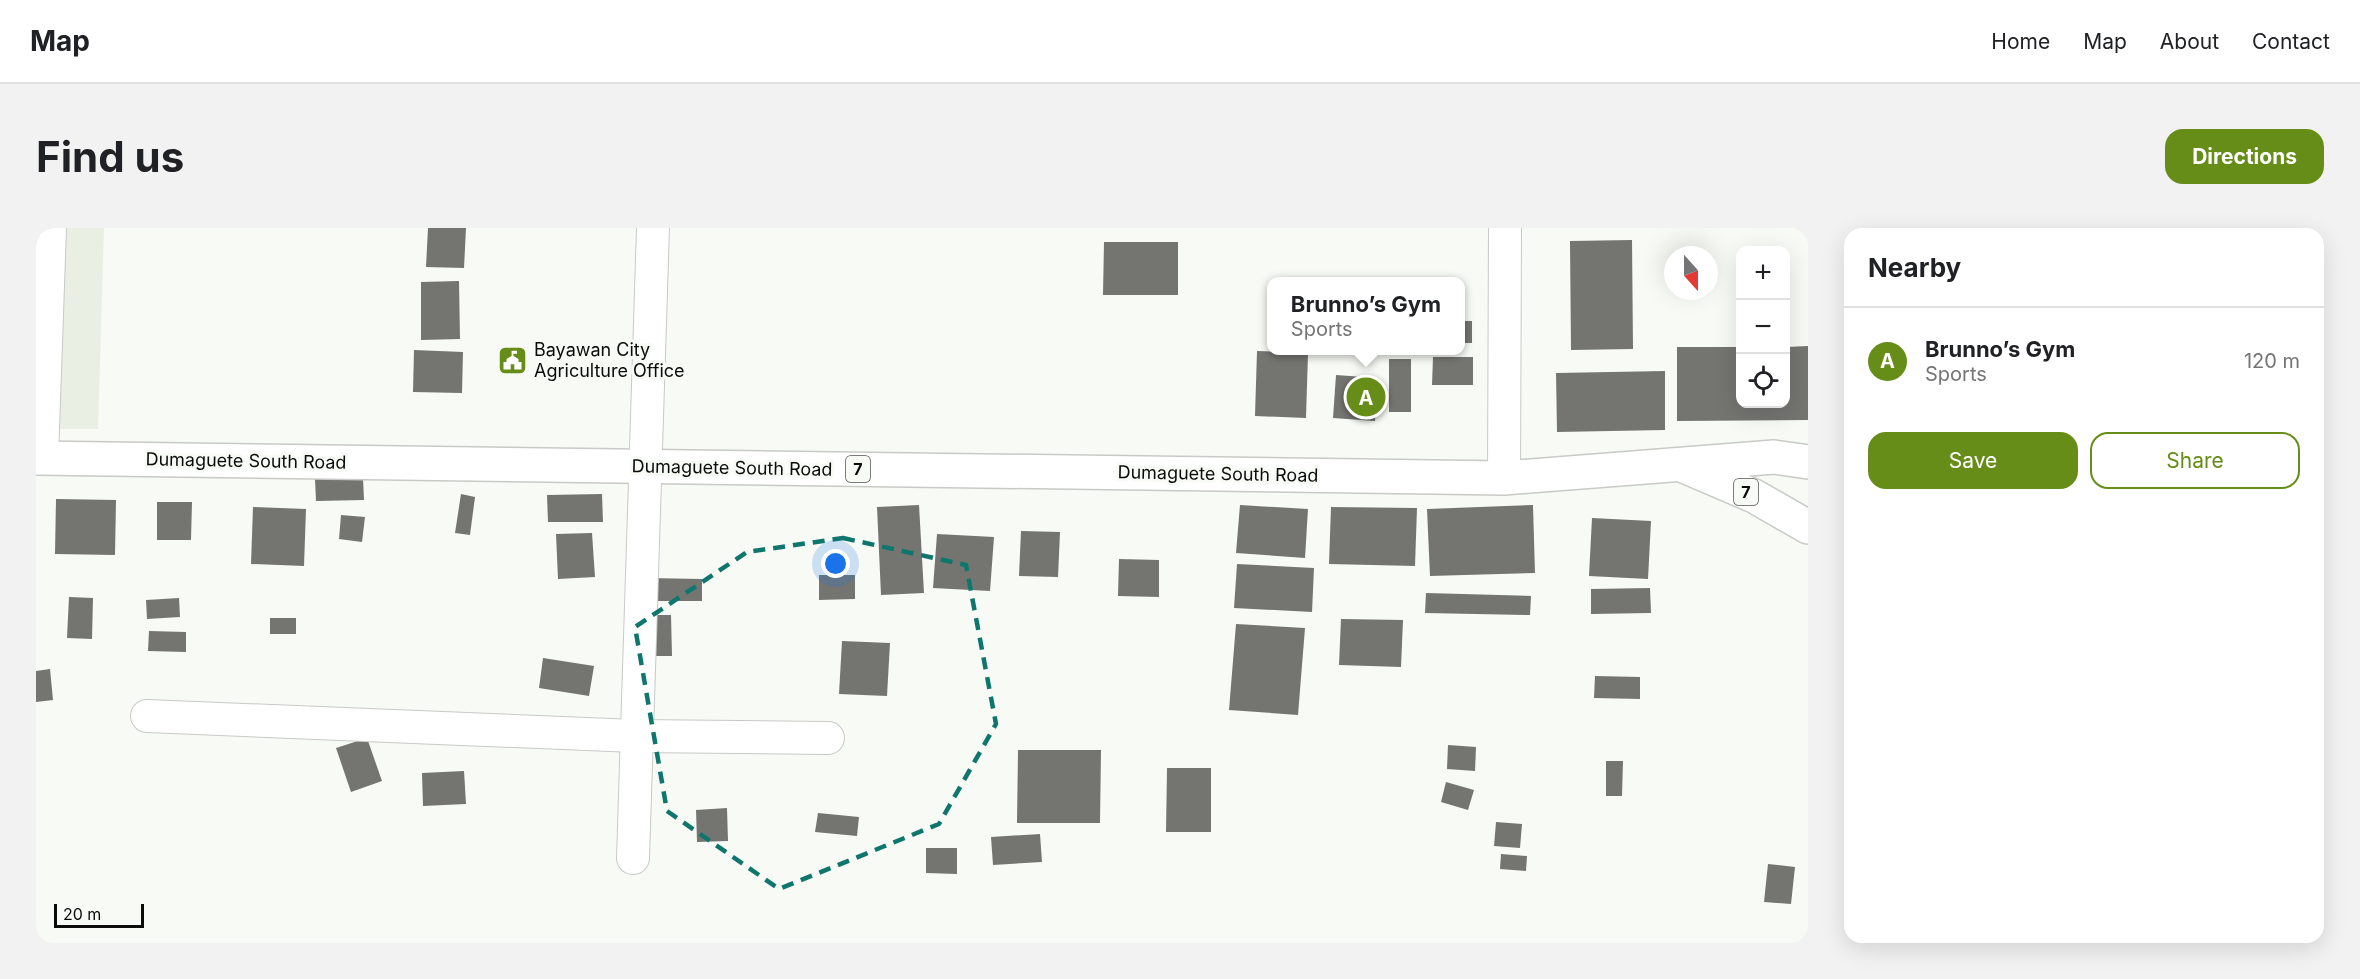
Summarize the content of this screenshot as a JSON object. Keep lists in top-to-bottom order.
{
  "streets": {
    "highway": ["Dumaguete South Road", "7"]
  },
  "places": {
    "public building": ["Bayawan City Agriculture Office"]
  },
  "scale_bar": "20 m",
  "north": "bottom",
  "page": {
    "header": "Map",
    "nav": [
      "Home",
      "Map",
      "About",
      "Contact"
    ],
    "buttons": [
      "Directions",
      ["Save", "Share"]
    ],
    "title": "Find us",
    "heading": "Nearby",
    "map_buttons": ["+", "−"],
    "popup": ["Brunno’s Gym", "Sports"],
    "list": [
      {
        "mark": "A",
        "name": "Brunno’s Gym",
        "note": "Sports",
        "value": "120 m"
      }
    ],
    "pins": "A",
    "scale": "20 m"
  }
}
